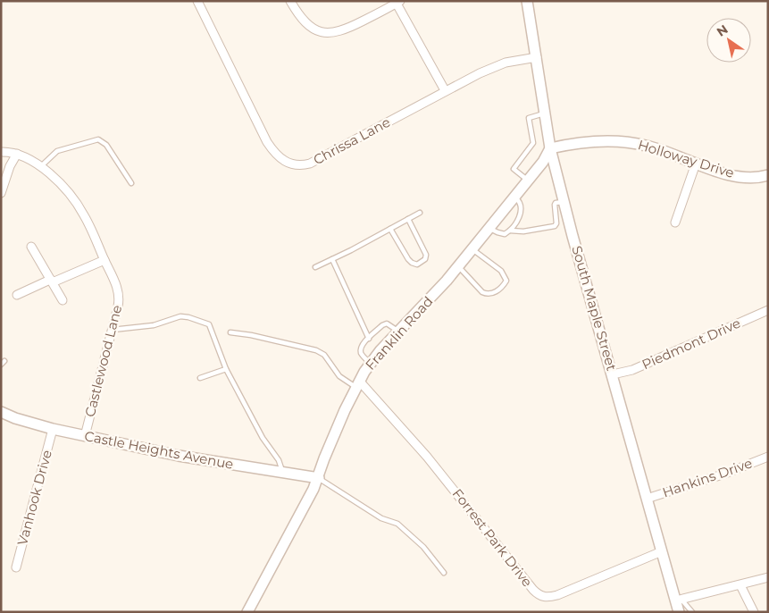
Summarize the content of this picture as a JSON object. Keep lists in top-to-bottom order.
{
  "streets": {
    "street": [
      "Chrissa Lane",
      "Holloway Drive",
      "South Maple Street",
      "Franklin Road",
      "Piedmont Drive",
      "Castlewood Lane",
      "Castle Heights Avenue",
      "Hankins Drive",
      "Vanhook Drive",
      "Forrest Park Drive"
    ]
  },
  "crossings": [
    ["Chrissa Lane", "South Maple Street"],
    ["Holloway Drive", "South Maple Street"],
    ["Holloway Drive", "Franklin Road"],
    ["South Maple Street", "Franklin Road"],
    ["South Maple Street", "Piedmont Drive"],
    ["South Maple Street", "Hankins Drive"],
    ["South Maple Street", "Forrest Park Drive"],
    ["Franklin Road", "Castle Heights Avenue"],
    ["Franklin Road", "Forrest Park Drive"],
    ["Castlewood Lane", "Castle Heights Avenue"],
    ["Castle Heights Avenue", "Vanhook Drive"]
  ],
  "north": "top left"
}
